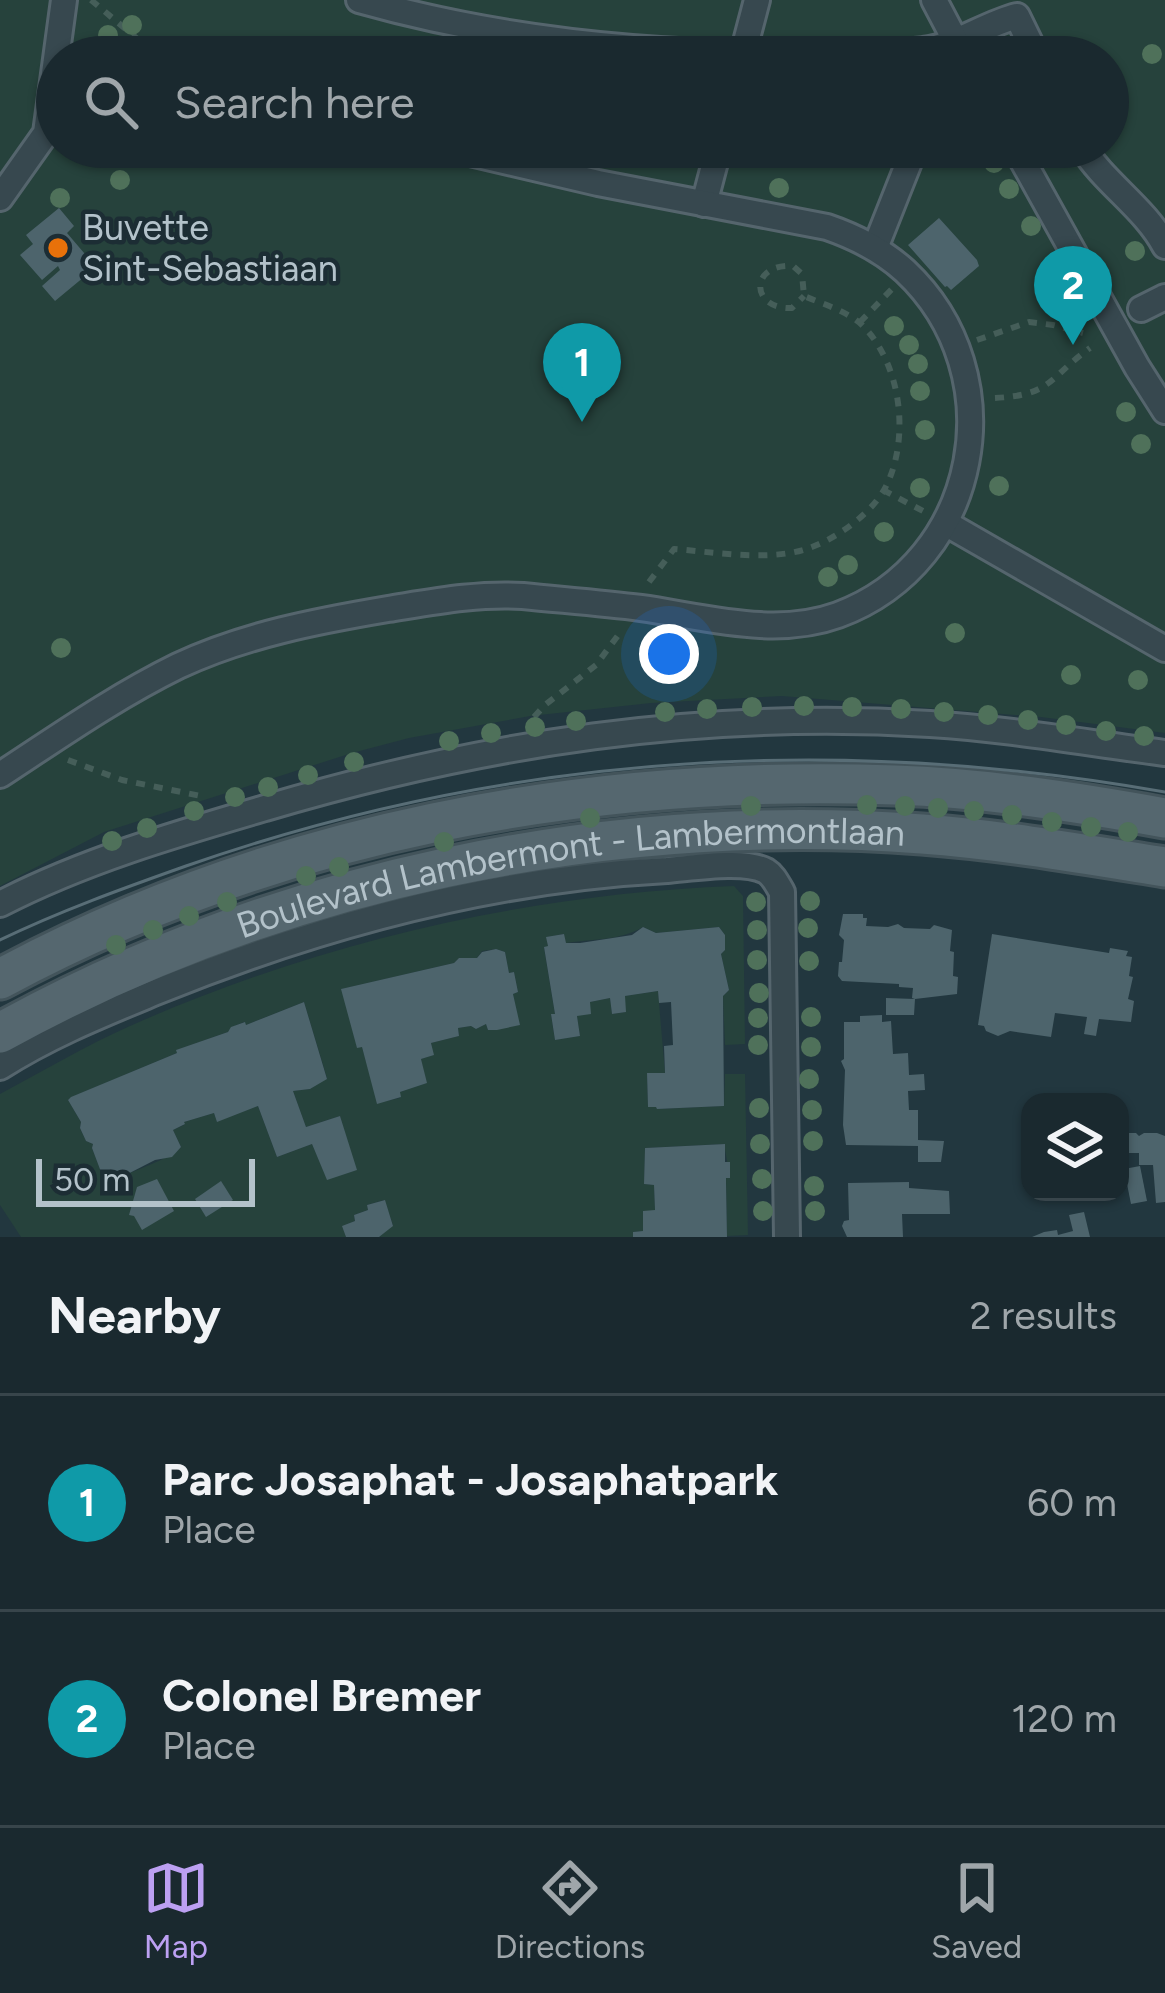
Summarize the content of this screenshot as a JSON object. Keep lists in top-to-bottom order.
{
  "streets": {
    "main road": ["Boulevard Lambermont - Lambermontlaan"]
  },
  "places": ["Buvette Sint-Sebastiaan"],
  "scale_bar": "50 m",
  "page": {
    "search": "Search here",
    "pins": ["2", "1"],
    "scale": "50 m",
    "heading": ["Nearby", "2 results"],
    "list": [
      {
        "mark": "1",
        "name": "Parc Josaphat - Josaphatpark",
        "note": "Place",
        "value": "60 m"
      },
      {
        "mark": "2",
        "name": "Colonel Bremer",
        "note": "Place",
        "value": "120 m"
      }
    ],
    "nav": ["Map", "Directions", "Saved"]
  }
}
